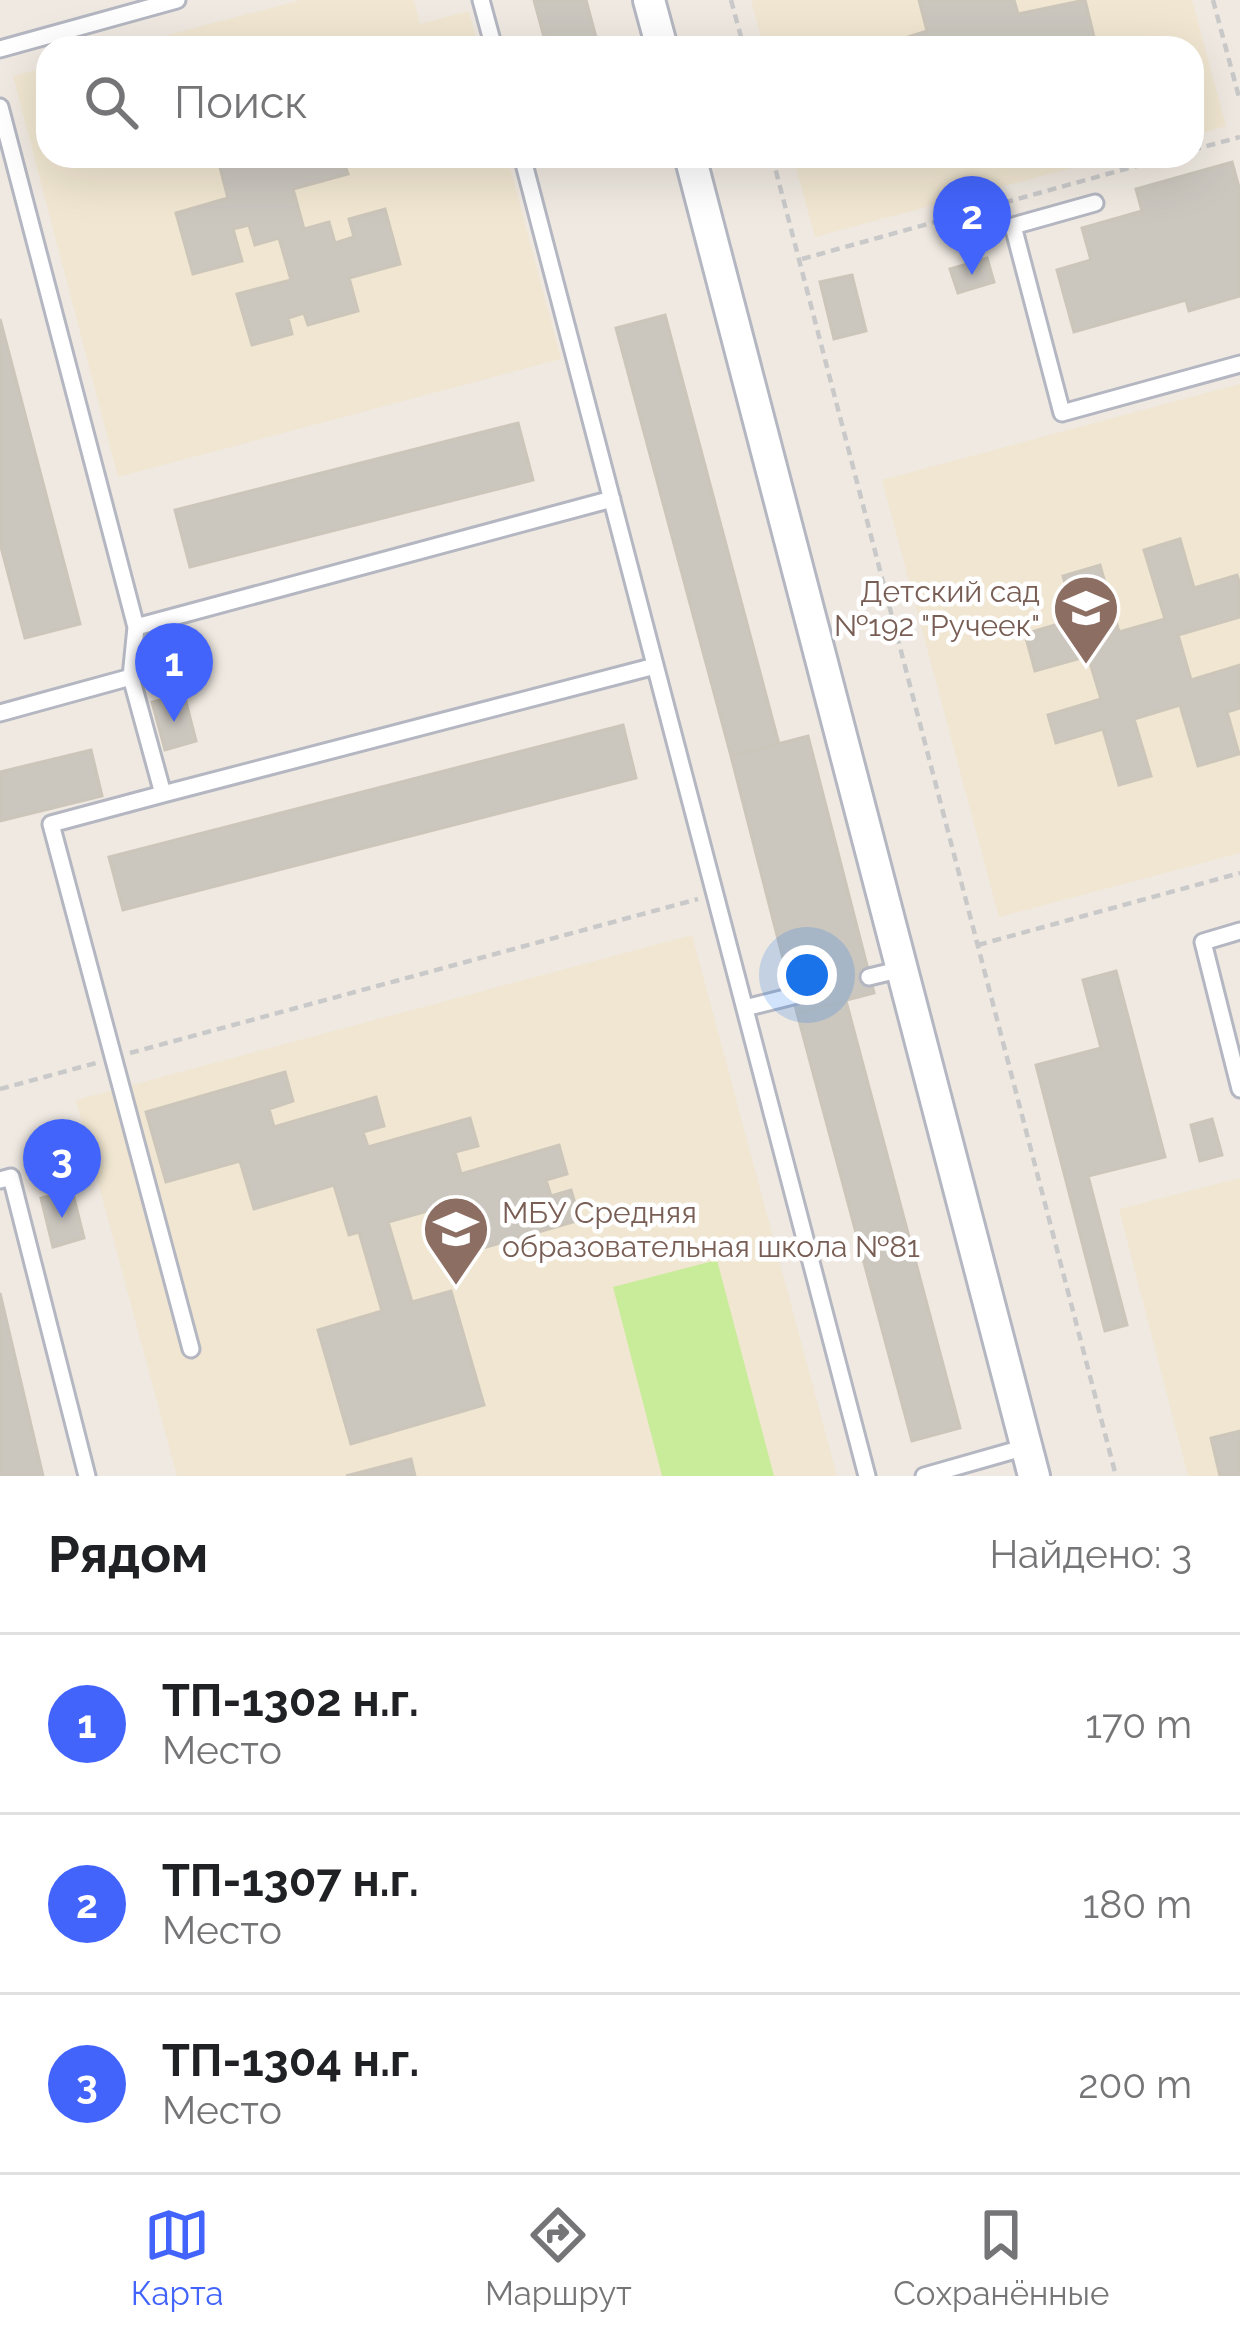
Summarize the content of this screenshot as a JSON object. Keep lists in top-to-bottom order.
{
  "places": {
    "school or university": ["Детский сад №192 \"Ручеек\"", "МБУ Средняя образовательная школа №81"]
  },
  "page": {
    "search": "Поиск",
    "pins": ["2", "1", "3"],
    "heading": ["Рядом", "Найдено: 3"],
    "list": [
      {
        "mark": "1",
        "name": "ТП-1302 н.г.",
        "note": "Место",
        "value": "170 m"
      },
      {
        "mark": "2",
        "name": "ТП-1307 н.г.",
        "note": "Место",
        "value": "180 m"
      },
      {
        "mark": "3",
        "name": "ТП-1304 н.г.",
        "note": "Место",
        "value": "200 m"
      }
    ],
    "nav": ["Карта", "Маршрут", "Сохранённые"]
  }
}
